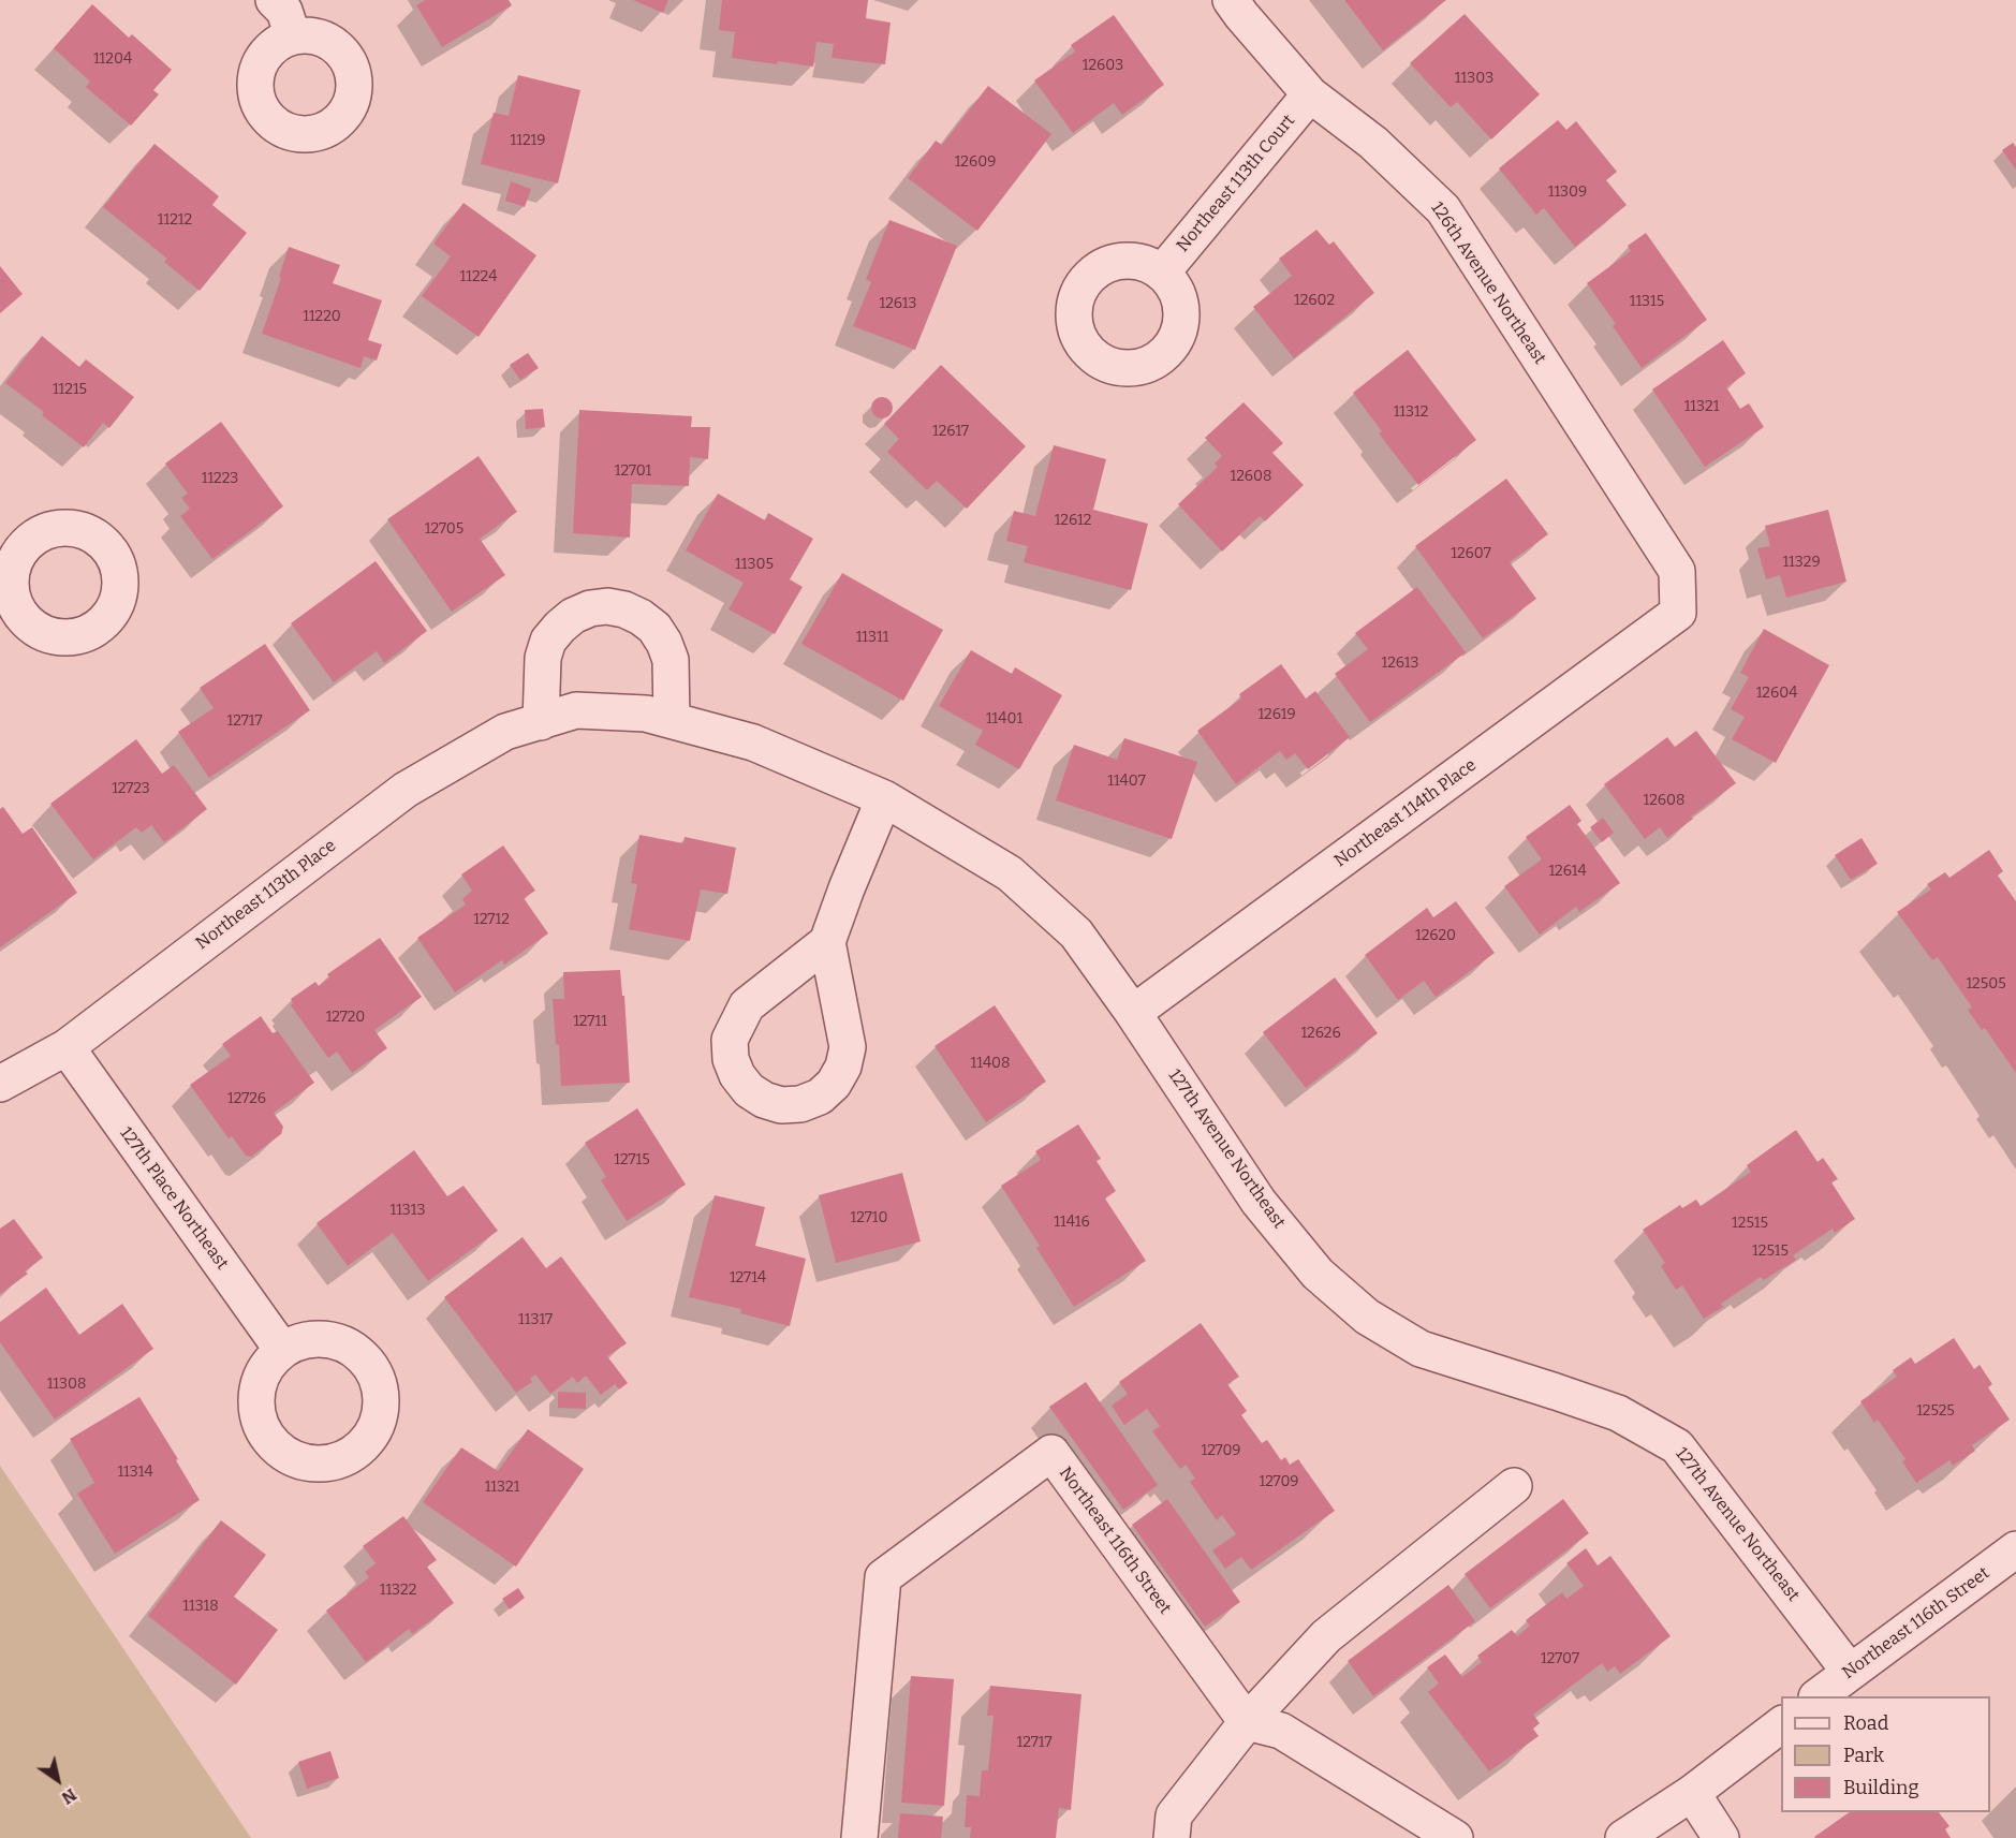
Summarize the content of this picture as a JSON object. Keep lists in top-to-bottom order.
{
  "streets": {
    "street": [
      "Northeast 113th Court",
      "126th Avenue Northeast",
      "Northeast 114th Place",
      "Northeast 113th Place",
      "127th Avenue Northeast",
      "127th Place Northeast",
      "Northeast 116th Street"
    ]
  },
  "crossings": [
    ["Northeast 113th Court", "126th Avenue Northeast"],
    ["126th Avenue Northeast", "Northeast 114th Place"],
    ["Northeast 114th Place", "127th Avenue Northeast"],
    ["Northeast 113th Place", "127th Avenue Northeast"],
    ["Northeast 113th Place", "127th Place Northeast"],
    ["127th Avenue Northeast", "Northeast 116th Street"]
  ],
  "house_numbers": [
    "11204",
    "12603",
    "11303",
    "11219",
    "12609",
    "11309",
    "11212",
    "11224",
    "12602",
    "11315",
    "12613",
    "11220",
    "11215",
    "11321",
    "11312",
    "12617",
    "12701",
    "12608",
    "11223",
    "12612",
    "12705",
    "12607",
    "11329",
    "11305",
    "11311",
    "12613",
    "12604",
    "12619",
    "11401",
    "12717",
    "11407",
    "12723",
    "12608",
    "12614",
    "12712",
    "12620",
    "12505",
    "12720",
    "12711",
    "12626",
    "11408",
    "12726",
    "12715",
    "11313",
    "12710",
    "11416",
    "12515",
    "12515",
    "12714",
    "11317",
    "11308",
    "12525",
    "12709",
    "11314",
    "12709",
    "11321",
    "11322",
    "11318",
    "12707",
    "12717"
  ],
  "legend": ["Road", "Park", "Building"],
  "north": "bottom right"
}
